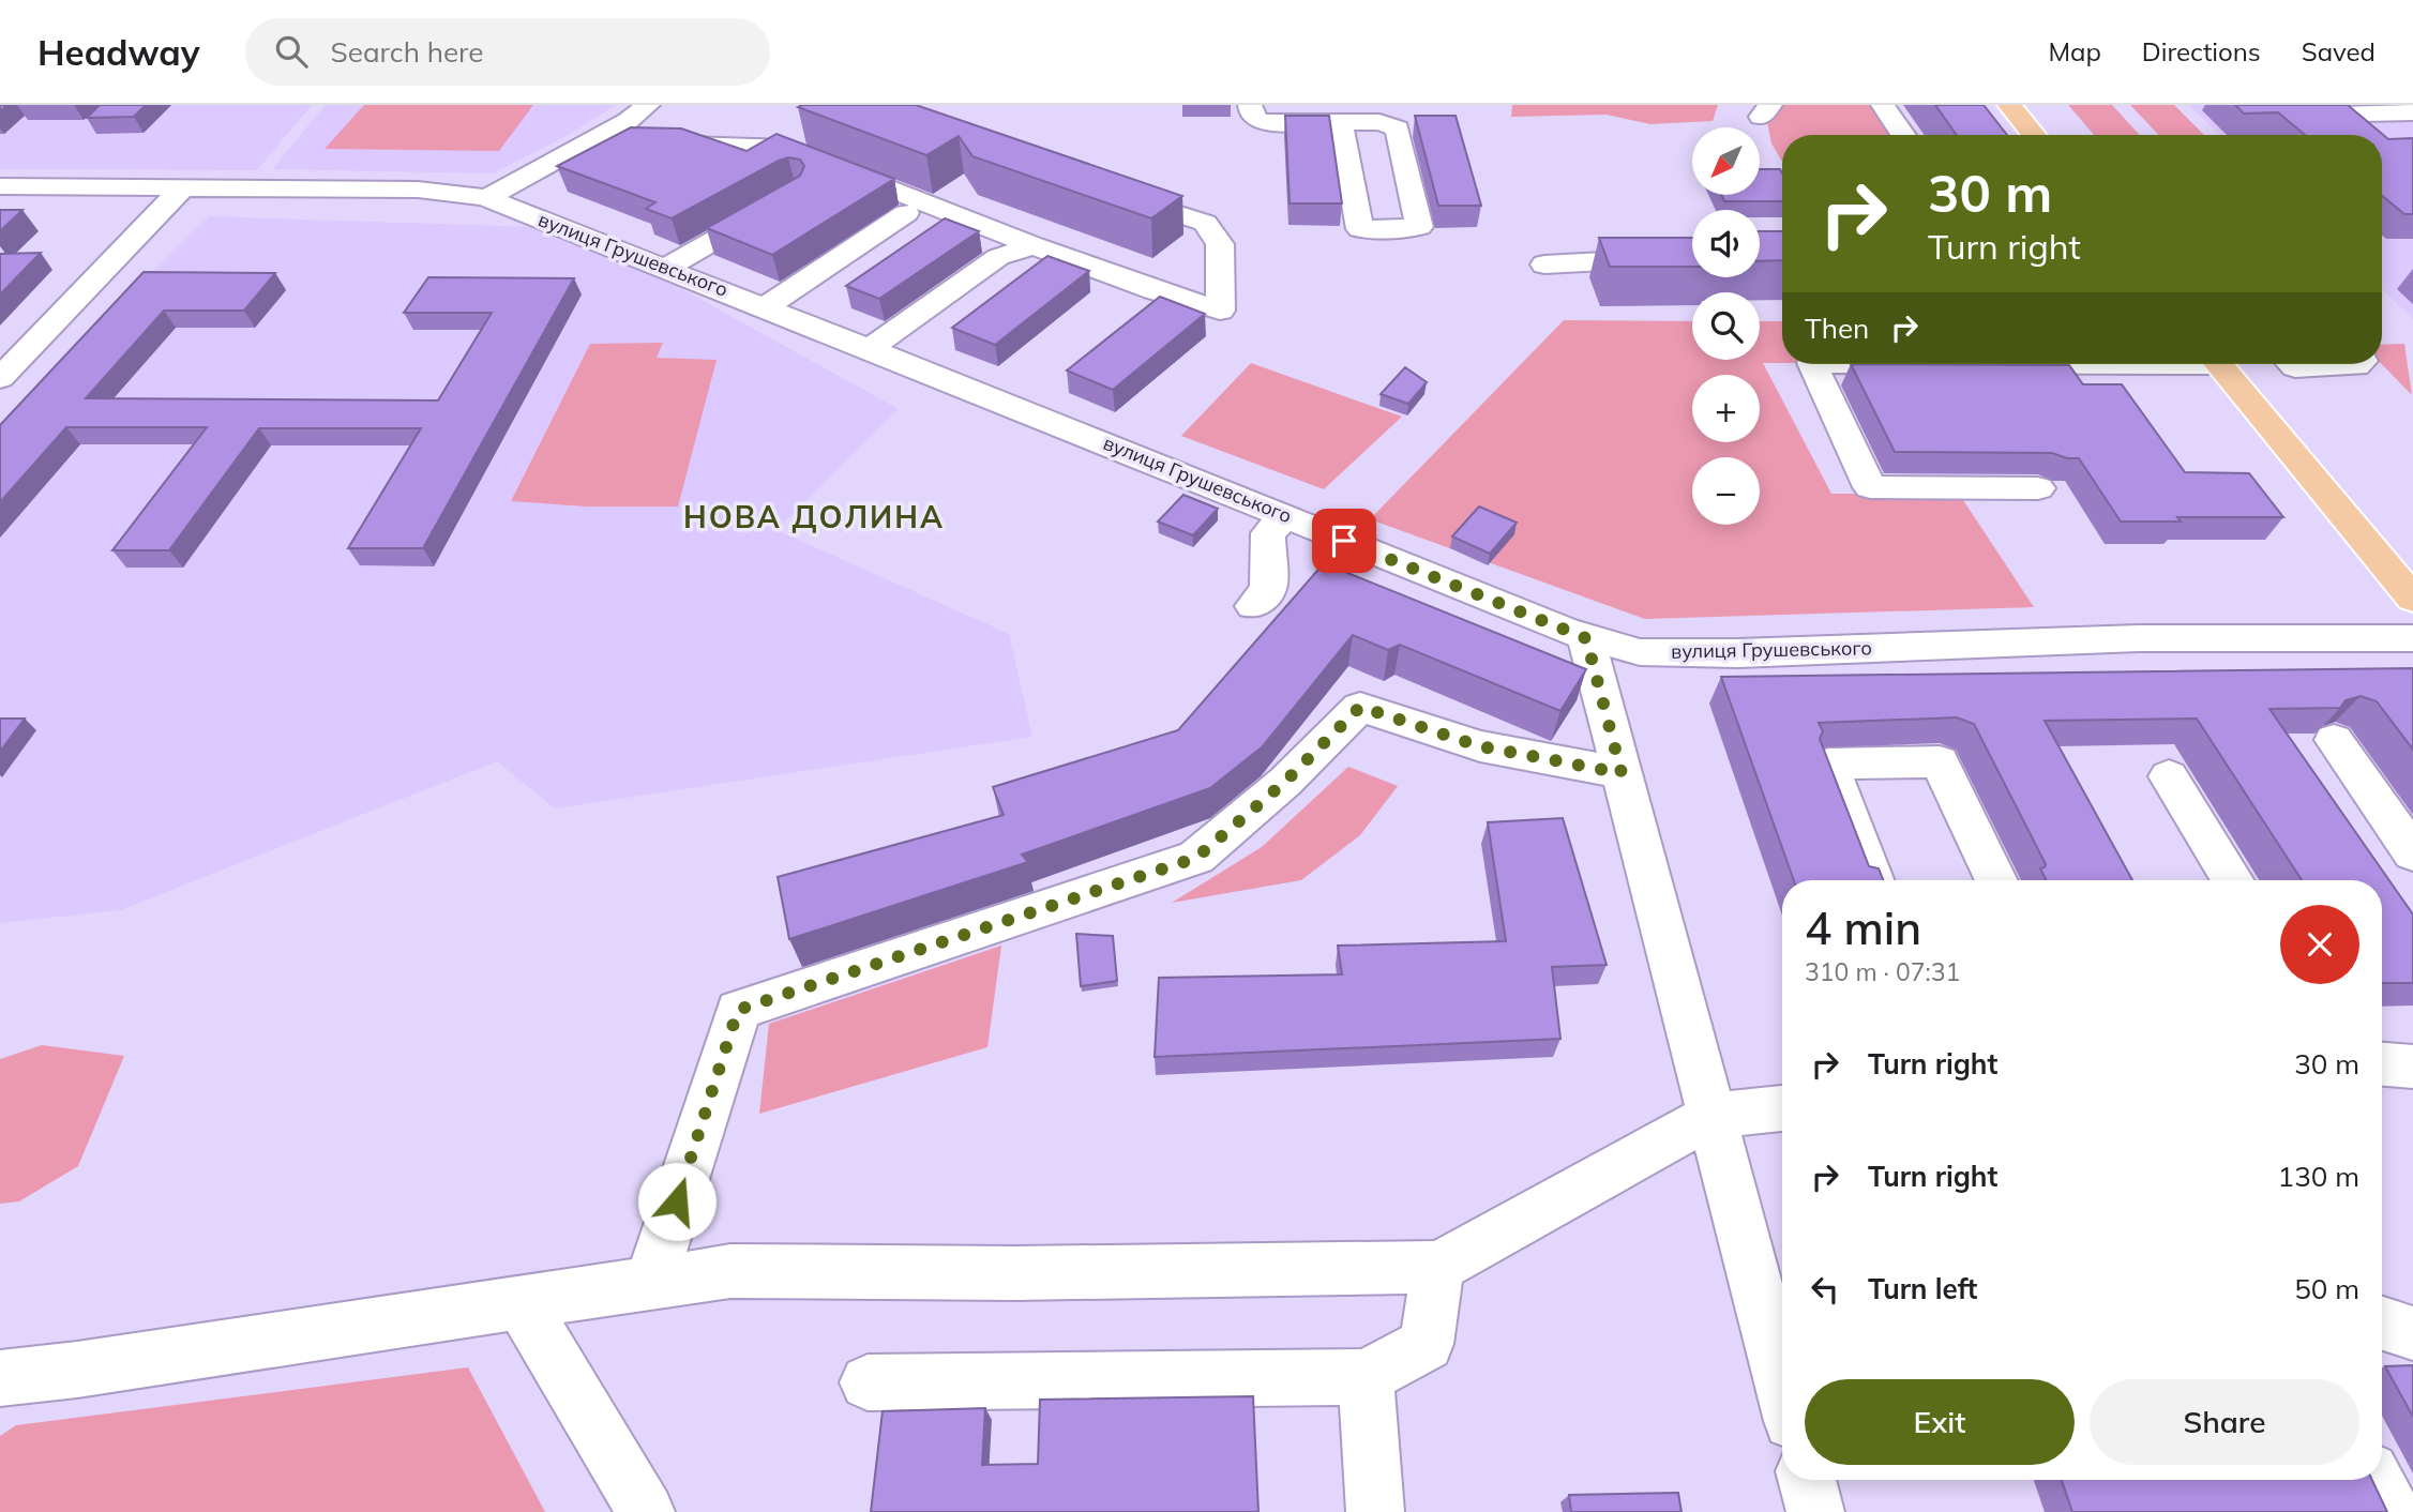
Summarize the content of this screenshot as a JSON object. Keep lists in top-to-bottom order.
{
  "streets": {
    "street": ["вулиця Грушевського"]
  },
  "districts": ["НОВА ДОЛИНА"],
  "north": "bottom left",
  "page": {
    "header": "Headway",
    "search": "Search here",
    "nav": ["Map", "Directions", "Saved"],
    "map_buttons": ["+", "−"],
    "turn": ["30 m", "Turn right"],
    "then": "Then",
    "heading": ["4 min", "310 m · 07:31"],
    "list": [
      {
        "name": "Turn right",
        "value": "30 m"
      },
      {
        "name": "Turn right",
        "value": "130 m"
      },
      {
        "name": "Turn left",
        "value": "50 m"
      }
    ],
    "buttons": ["Exit", "Share"]
  }
}
